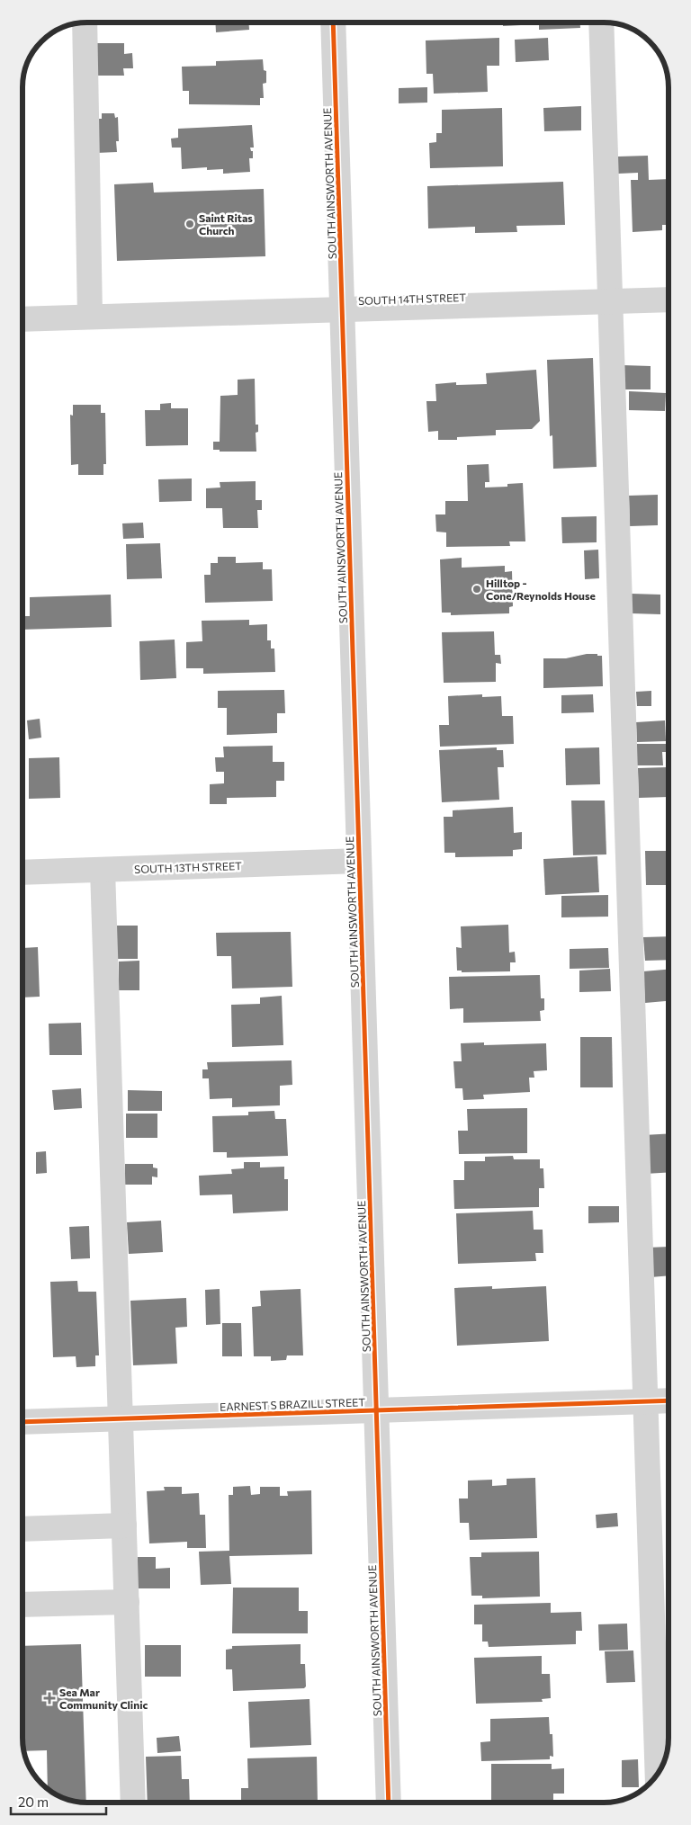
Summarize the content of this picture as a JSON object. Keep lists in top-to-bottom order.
{
  "streets": {
    "street": [
      "SOUTH AINSWORTH AVENUE",
      "SOUTH 14TH STREET",
      "SOUTH 13TH STREET",
      "EARNEST S BRAZILL STREET"
    ]
  },
  "crossings": [
    ["SOUTH AINSWORTH AVENUE", "SOUTH 14TH STREET"],
    ["SOUTH AINSWORTH AVENUE", "SOUTH 13TH STREET"],
    ["SOUTH AINSWORTH AVENUE", "EARNEST S BRAZILL STREET"]
  ],
  "places": {
    "other": ["Saint Ritas Church", "Hilltop - Cone/Reynolds House"],
    "health": ["Sea Mar Community Clinic"]
  },
  "scale_bar": "20 m"
}
